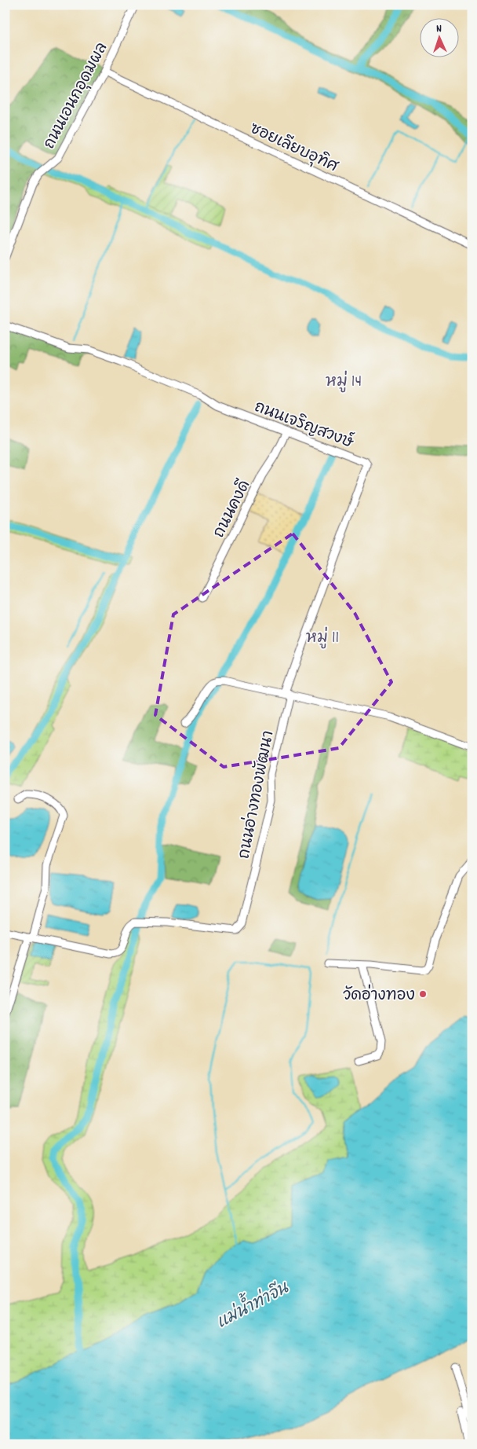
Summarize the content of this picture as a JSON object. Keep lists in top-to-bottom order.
{
  "streets": {
    "street": [
      "ถนนเอนกอุดมผล",
      "ซอยเลียบอุทิศ",
      "ถนนเจริญสวงษ์",
      "ถนนคงดี",
      "ถนนอ่างทองพัฒนา"
    ]
  },
  "crossings": [
    ["ถนนเอนกอุดมผล", "ซอยเลียบอุทิศ"],
    ["ถนนเจริญสวงษ์", "ถนนคงดี"],
    ["ถนนเจริญสวงษ์", "ถนนอ่างทองพัฒนา"]
  ],
  "districts": ["หมู่ 14", "หมู่ 11"],
  "water": ["แม่น้ำท่าจีน"],
  "places": ["วัดอ่างทอง"],
  "north": "top"
}
